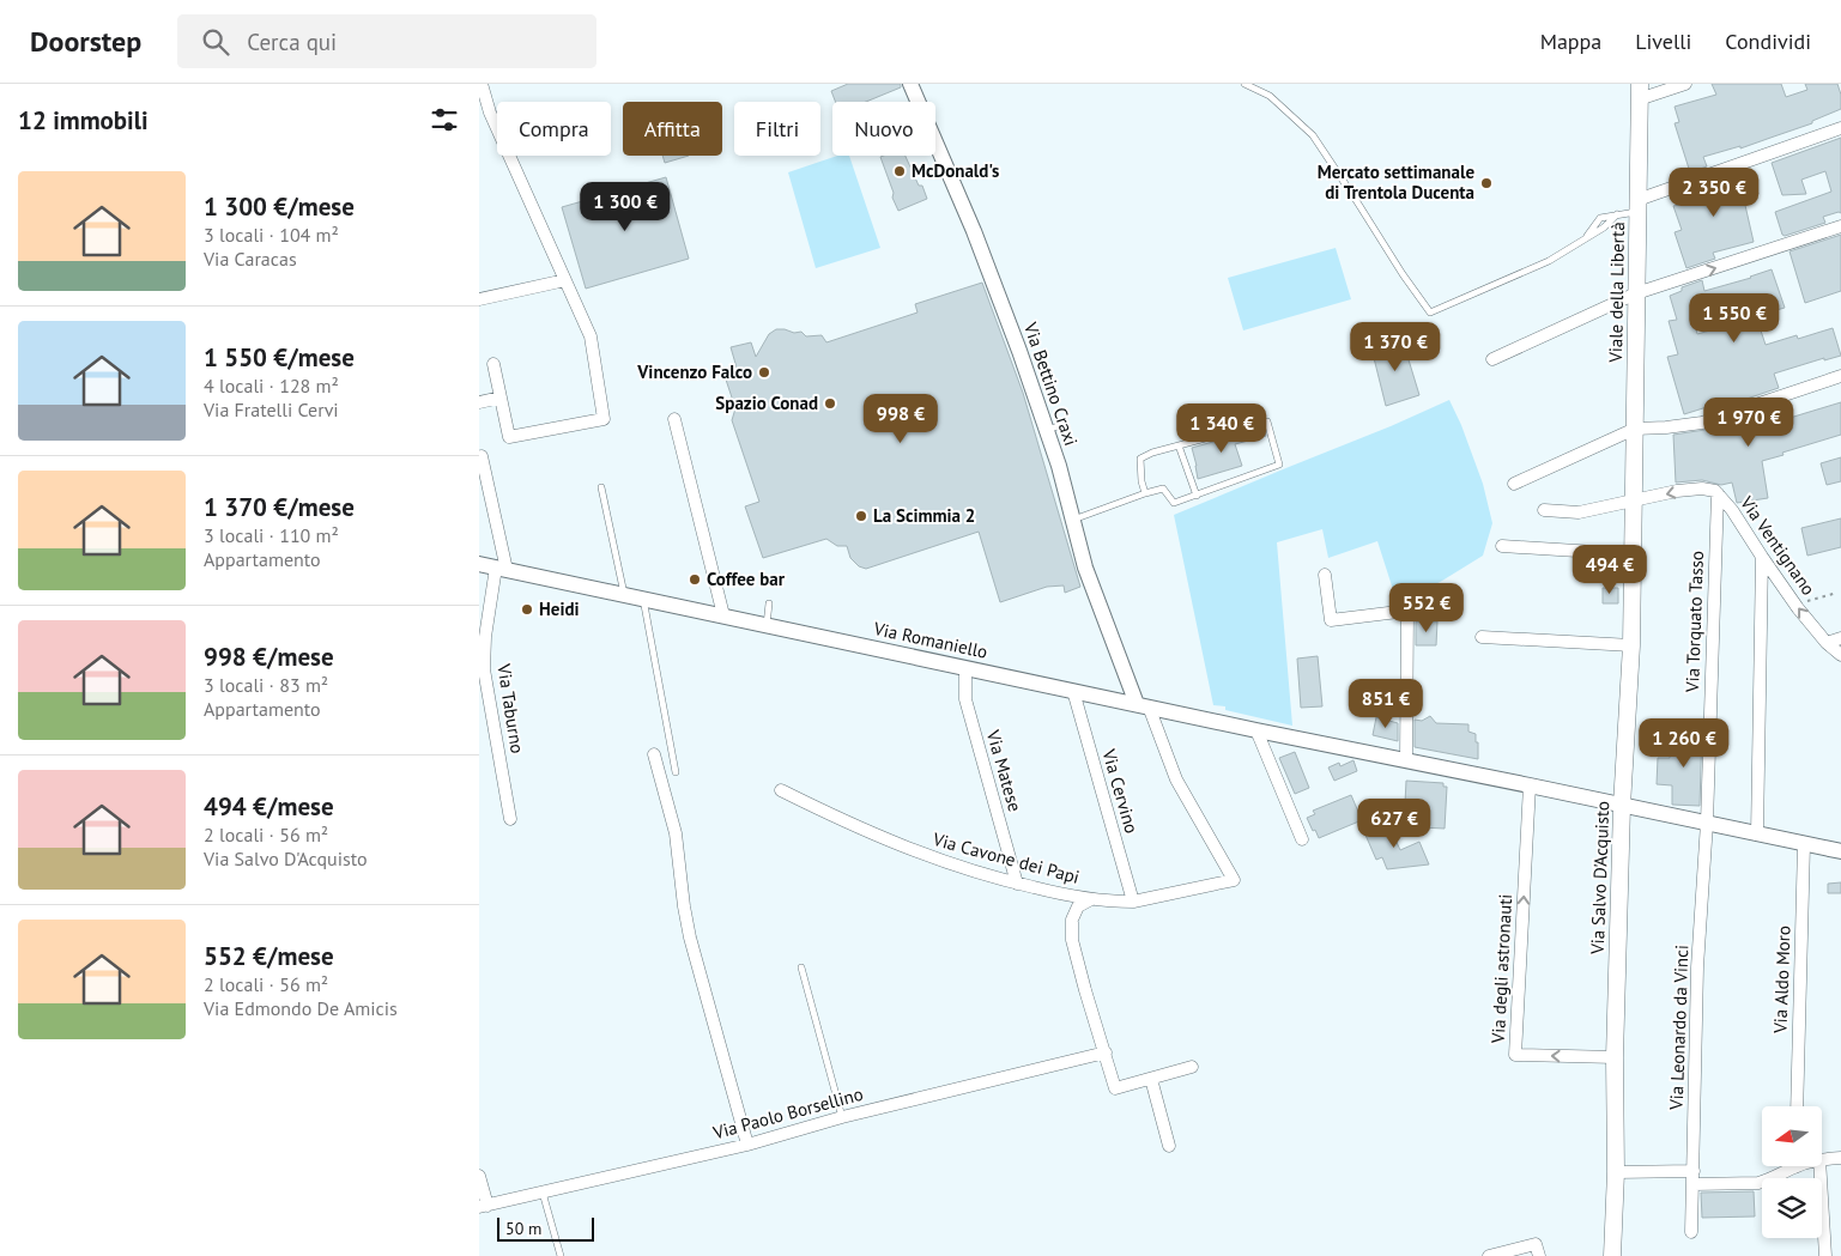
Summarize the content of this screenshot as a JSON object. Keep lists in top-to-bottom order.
{
  "streets": {
    "main road": ["Viale della Libertà", "Via Salvo D'Acquisto"],
    "street": [
      "Via Bettino Craxi",
      "Via Ventignano",
      "Via Torquato Tasso",
      "Via Romaniello",
      "Via Taburno",
      "Via Matese",
      "Via Cervino",
      "Via Cavone dei Papi",
      "Via degli astronauti",
      "Via Aldo Moro",
      "Via Leonardo da Vinci",
      "Via Paolo Borsellino"
    ]
  },
  "crossings": [
    ["Viale della Libertà", "Via Ventignano"],
    ["Viale della Libertà", "Via Salvo D'Acquisto"],
    ["Via Bettino Craxi", "Via Romaniello"],
    ["Via Bettino Craxi", "Via Cavone dei Papi"],
    ["Via Ventignano", "Via Torquato Tasso"],
    ["Via Ventignano", "Via Salvo D'Acquisto"],
    ["Via Torquato Tasso", "Via Romaniello"],
    ["Via Torquato Tasso", "Via Leonardo da Vinci"],
    ["Via Romaniello", "Via Taburno"],
    ["Via Romaniello", "Via Matese"],
    ["Via Romaniello", "Via Cervino"],
    ["Via Romaniello", "Via Cavone dei Papi"],
    ["Via Romaniello", "Via Salvo D'Acquisto"],
    ["Via Romaniello", "Via degli astronauti"],
    ["Via Romaniello", "Via Aldo Moro"],
    ["Via Romaniello", "Via Leonardo da Vinci"],
    ["Via Matese", "Via Cavone dei Papi"],
    ["Via Cervino", "Via Cavone dei Papi"],
    ["Via Salvo D'Acquisto", "Via degli astronauti"]
  ],
  "one_way": ["Via Ventignano"],
  "places": [
    "McDonald's",
    "Mercato settimanale di Trentola Ducenta",
    "Vincenzo Falco",
    "Spazio Conad",
    "La Scimmia 2",
    "Coffee bar",
    "Heidi"
  ],
  "scale_bar": "50 m",
  "north": "left",
  "page": {
    "header": "Doorstep",
    "search": "Cerca qui",
    "nav": ["Mappa", "Livelli", "Condividi"],
    "heading": "12 immobili",
    "chip": [
      "Compra",
      "Affitta",
      "Filtri",
      "Nuovo"
    ],
    "list": [
      {
        "name": "1 300 €/mese",
        "note": "3 locali · 104 m² · Via Caracas"
      },
      {
        "name": "1 550 €/mese",
        "note": "4 locali · 128 m² · Via Fratelli Cervi"
      },
      {
        "name": "1 370 €/mese",
        "note": "3 locali · 110 m² · Appartamento"
      },
      {
        "name": "998 €/mese",
        "note": "3 locali · 83 m² · Appartamento"
      },
      {
        "name": "494 €/mese",
        "note": "2 locali · 56 m² · Via Salvo D'Acquisto"
      },
      {
        "name": "552 €/mese",
        "note": "2 locali · 56 m² · Via Edmondo De Amicis"
      }
    ],
    "price": [
      "2 350 €",
      "1 300 €",
      "1 550 €",
      "1 370 €",
      "998 €",
      "1 970 €",
      "1 340 €",
      "494 €",
      "552 €",
      "851 €",
      "1 260 €",
      "627 €"
    ],
    "scale": "50 m"
  }
}
